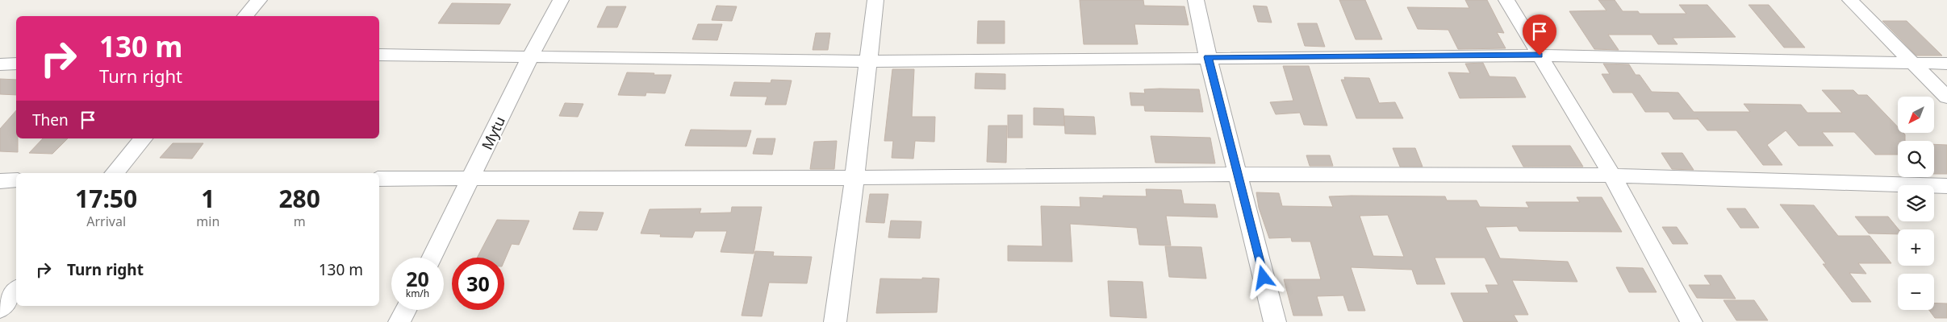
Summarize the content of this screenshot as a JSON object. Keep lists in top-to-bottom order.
{
  "streets": {
    "street": ["Mytu"]
  },
  "north": "bottom left",
  "page": {
    "turn": ["130 m", "Turn right"],
    "map_buttons": ["+", "−"],
    "then": "Then",
    "eta": [
      "17:50",
      "Arrival",
      "1",
      "min",
      "280",
      "m"
    ],
    "list": [
      {
        "name": "Turn right",
        "value": "130 m"
      }
    ],
    "speed": "20 km/h",
    "limit": "30"
  }
}
